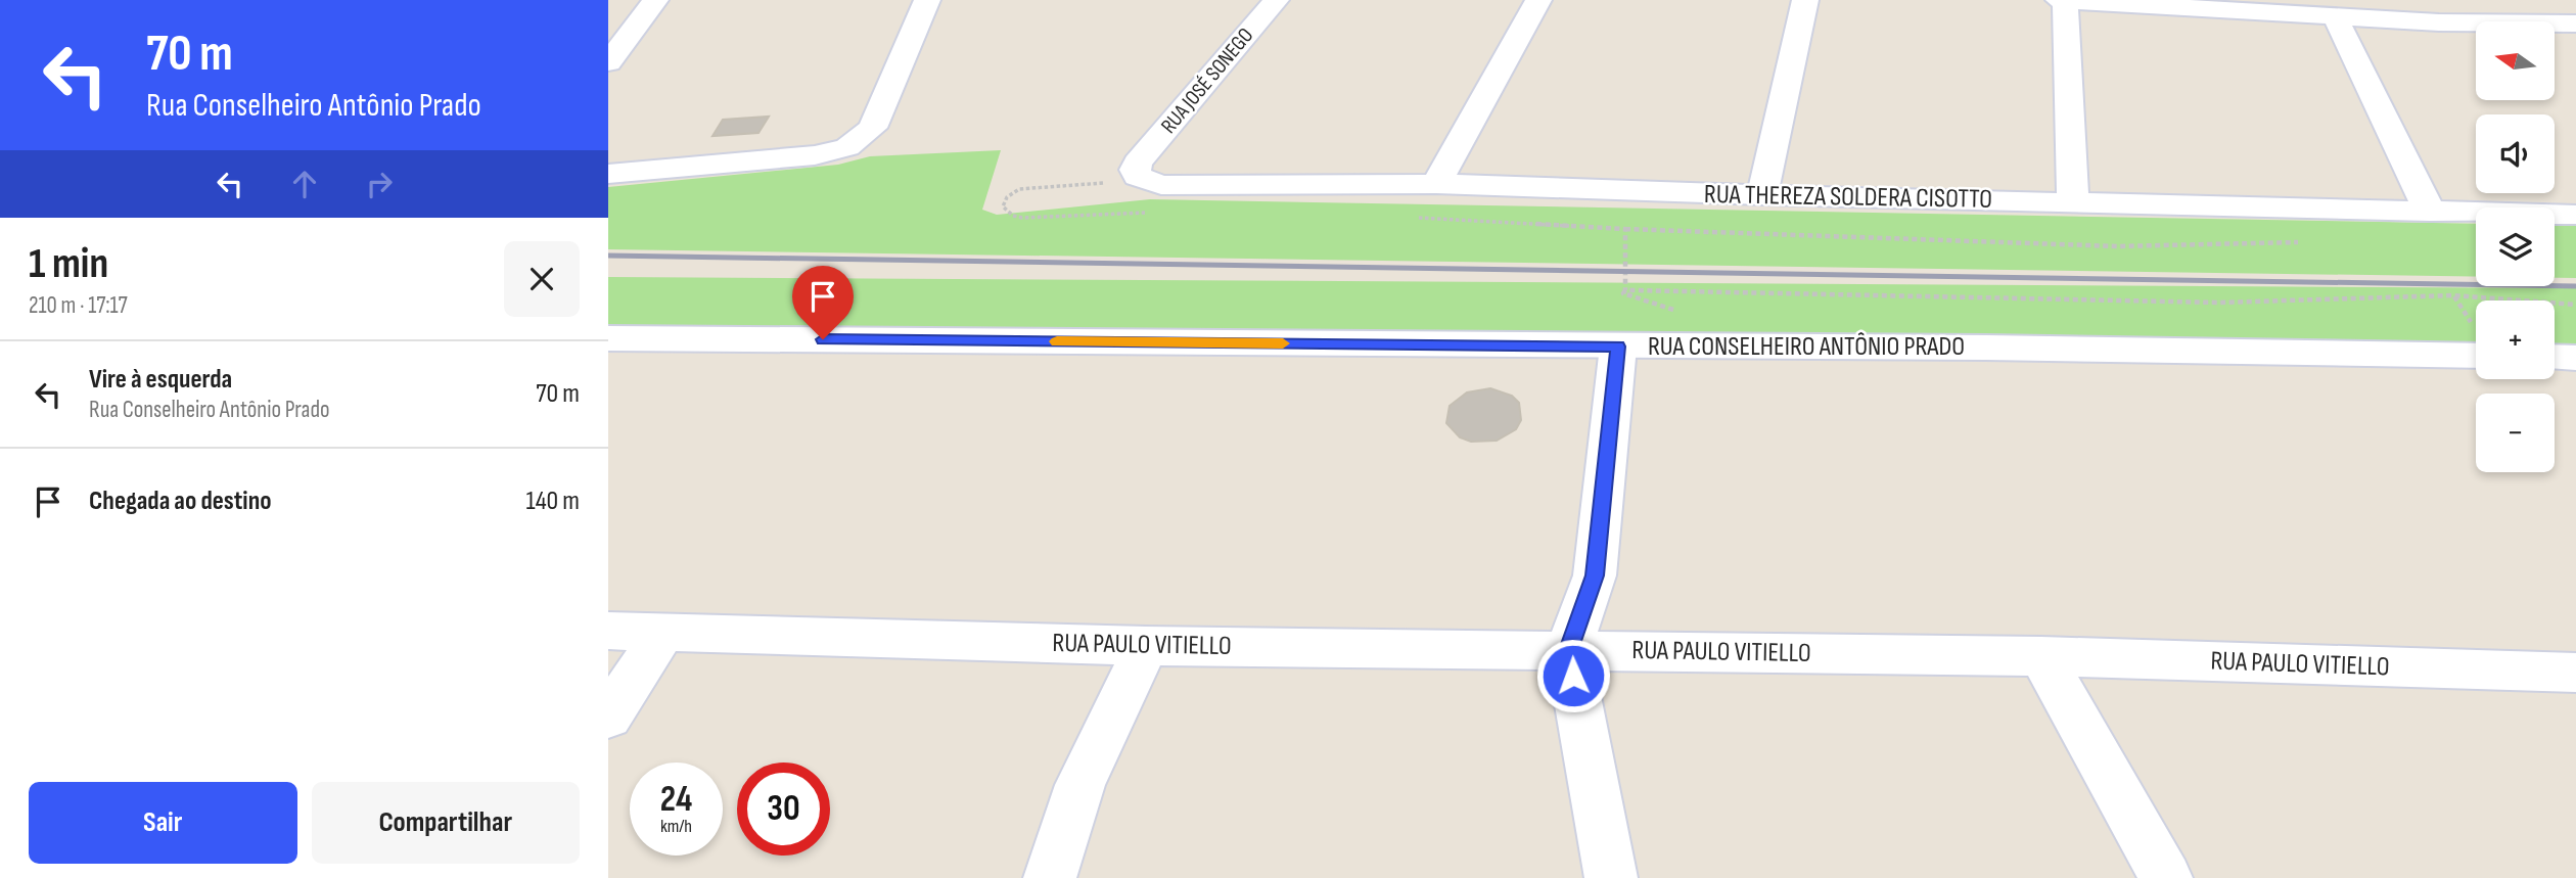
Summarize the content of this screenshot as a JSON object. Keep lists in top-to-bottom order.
{
  "streets": {
    "street": [
      "RUA JOSÉ SONEGO",
      "RUA THEREZA SOLDERA CISOTTO",
      "RUA CONSELHEIRO ANTÔNIO PRADO",
      "RUA PAULO VITIELLO"
    ]
  },
  "crossings": [
    ["RUA JOSÉ SONEGO", "RUA THEREZA SOLDERA CISOTTO"]
  ],
  "north": "left",
  "page": {
    "turn": ["70 m", "Rua Conselheiro Antônio Prado"],
    "map_buttons": ["+", "−"],
    "heading": ["1 min", "210 m · 17:17"],
    "list": [
      {
        "name": "Vire à esquerda",
        "note": "Rua Conselheiro Antônio Prado",
        "value": "70 m"
      },
      {
        "name": "Chegada ao destino",
        "value": "140 m"
      }
    ],
    "speed": "24 km/h",
    "limit": "30",
    "buttons": ["Sair", "Compartilhar"]
  }
}
